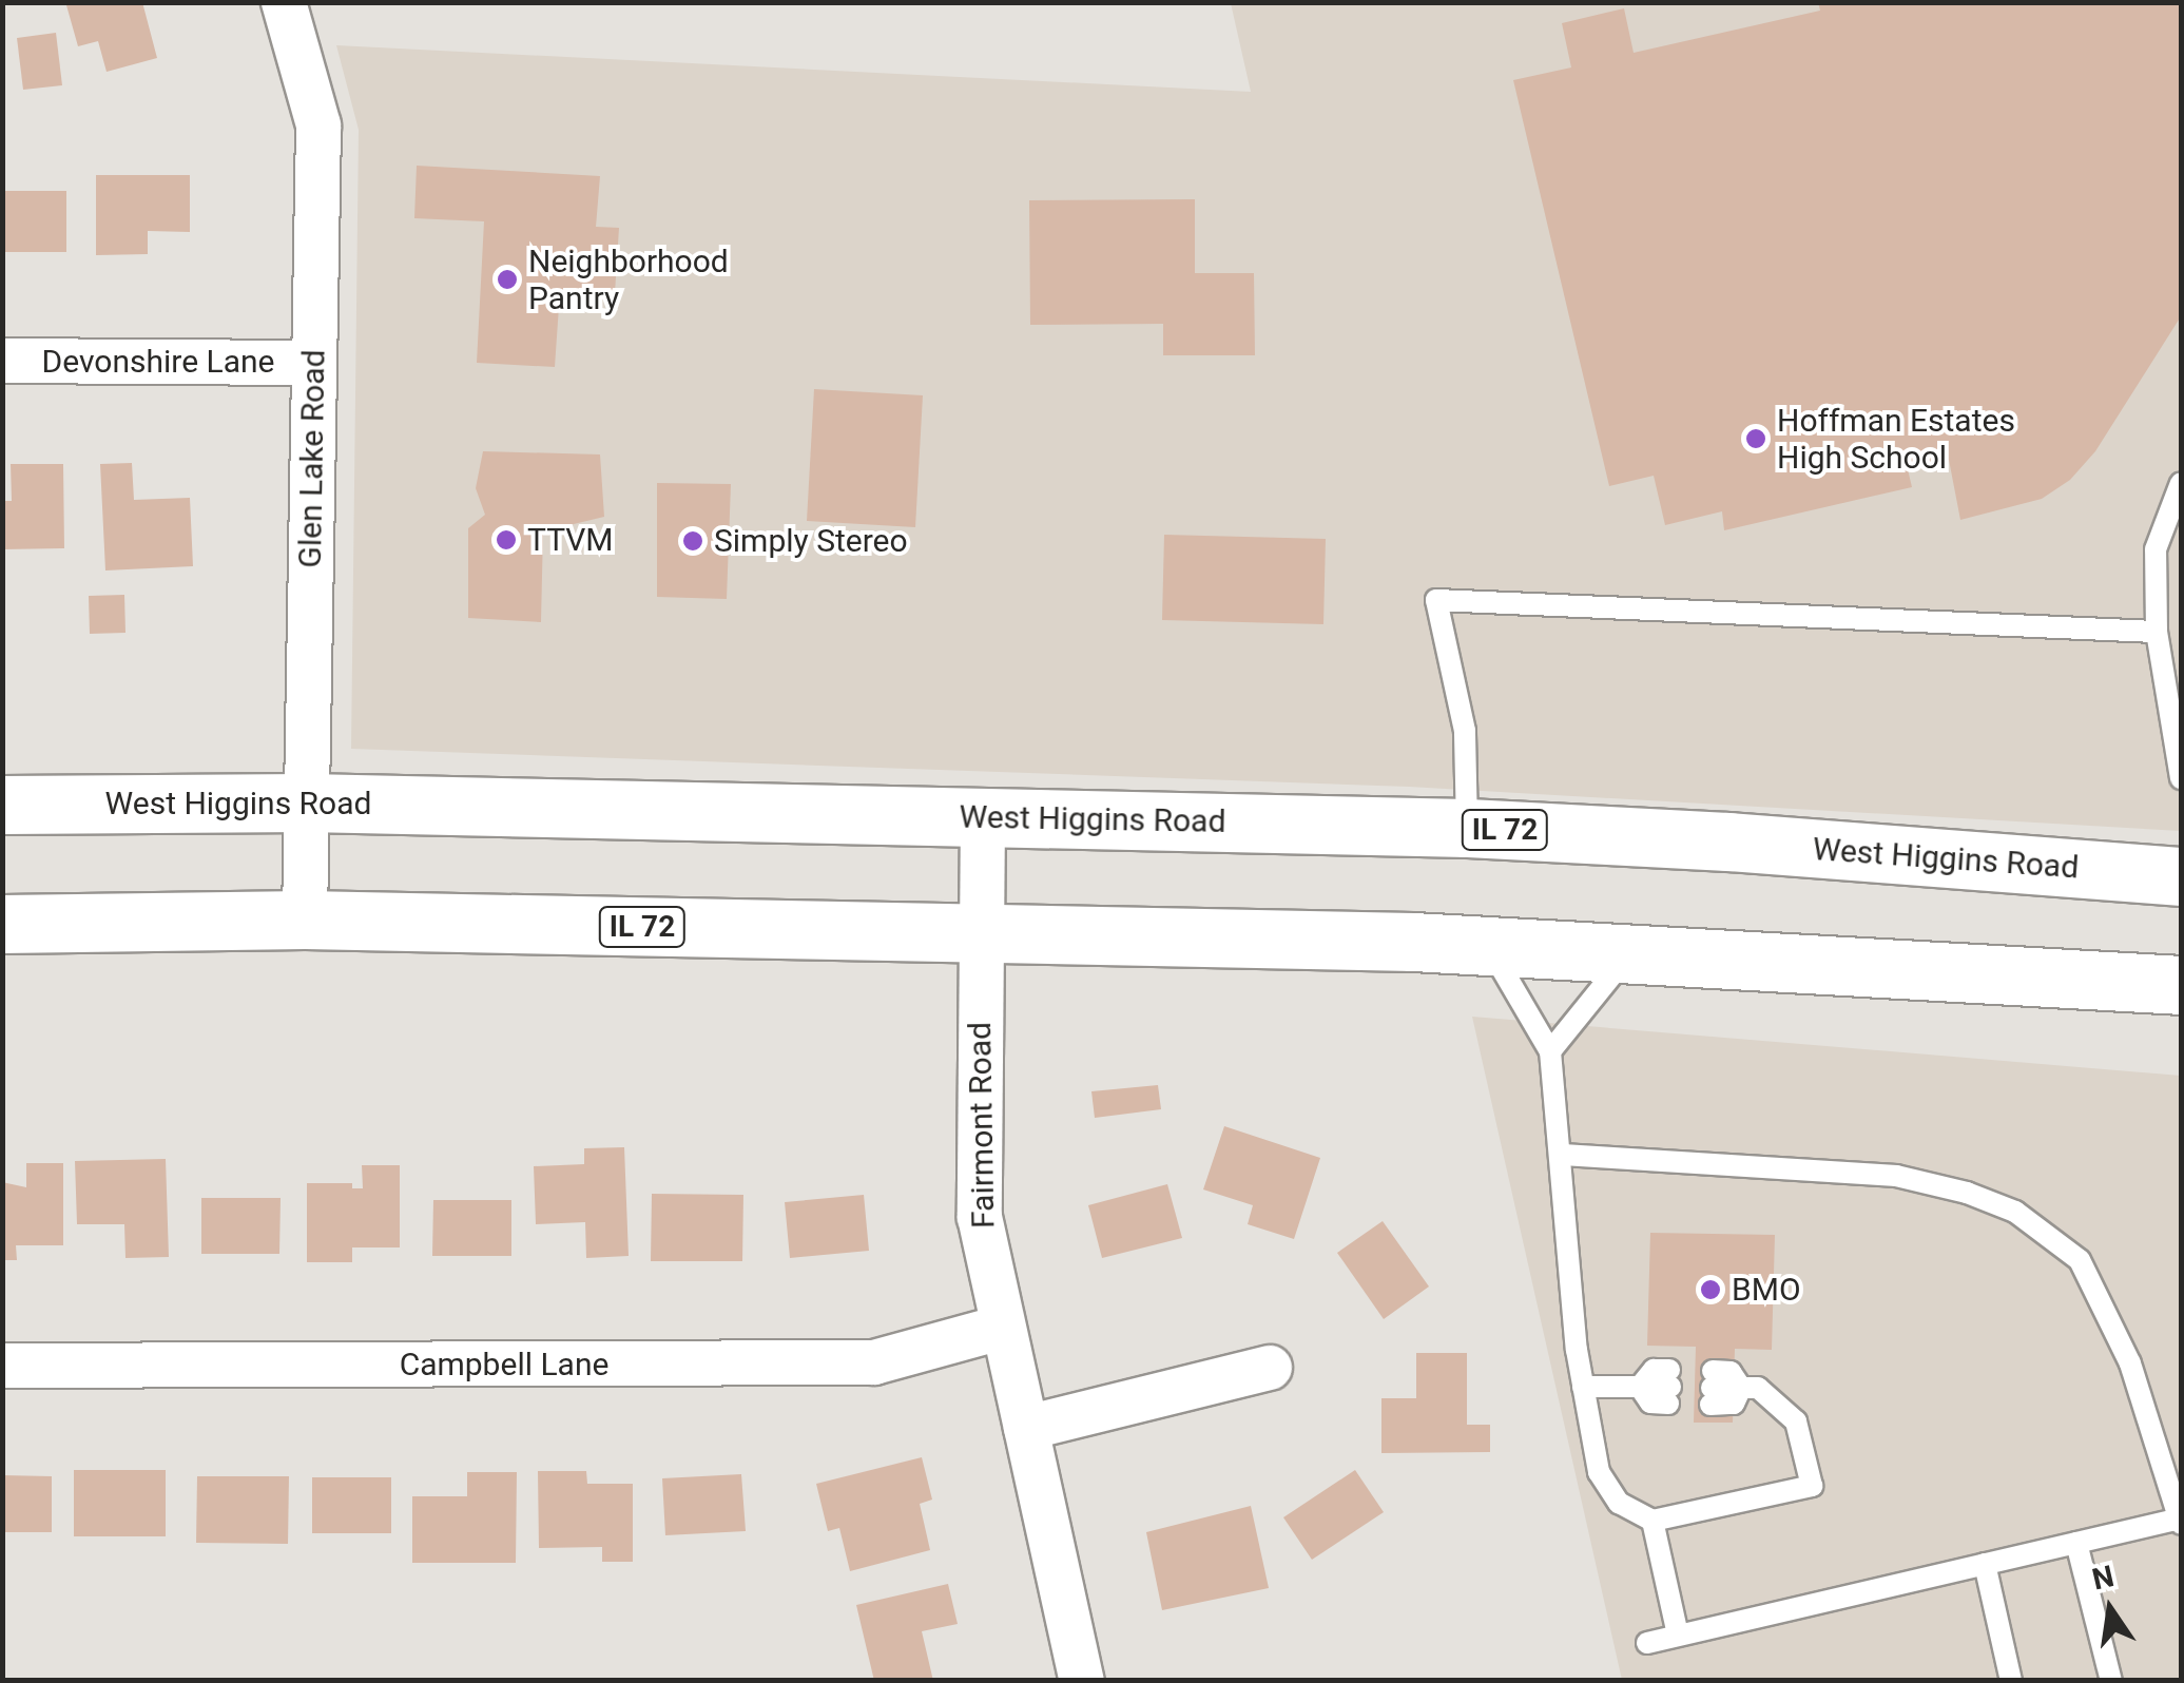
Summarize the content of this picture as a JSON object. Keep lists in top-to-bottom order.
{
  "streets": {
    "main road": ["West Higgins Road", "IL 72"],
    "street": [
      "Devonshire Lane",
      "Glen Lake Road",
      "Fairmont Road",
      "Campbell Lane"
    ]
  },
  "crossings": [
    ["Devonshire Lane", "Glen Lake Road"],
    ["Glen Lake Road", "West Higgins Road"],
    ["Glen Lake Road", "IL 72"],
    ["West Higgins Road", "Fairmont Road"],
    ["IL 72", "Fairmont Road"],
    ["Fairmont Road", "Campbell Lane"]
  ],
  "places": [
    "Neighborhood Pantry",
    "Hoffman Estates High School",
    "TTVM",
    "Simply Stereo",
    "BMO"
  ],
  "north": "top"
}
